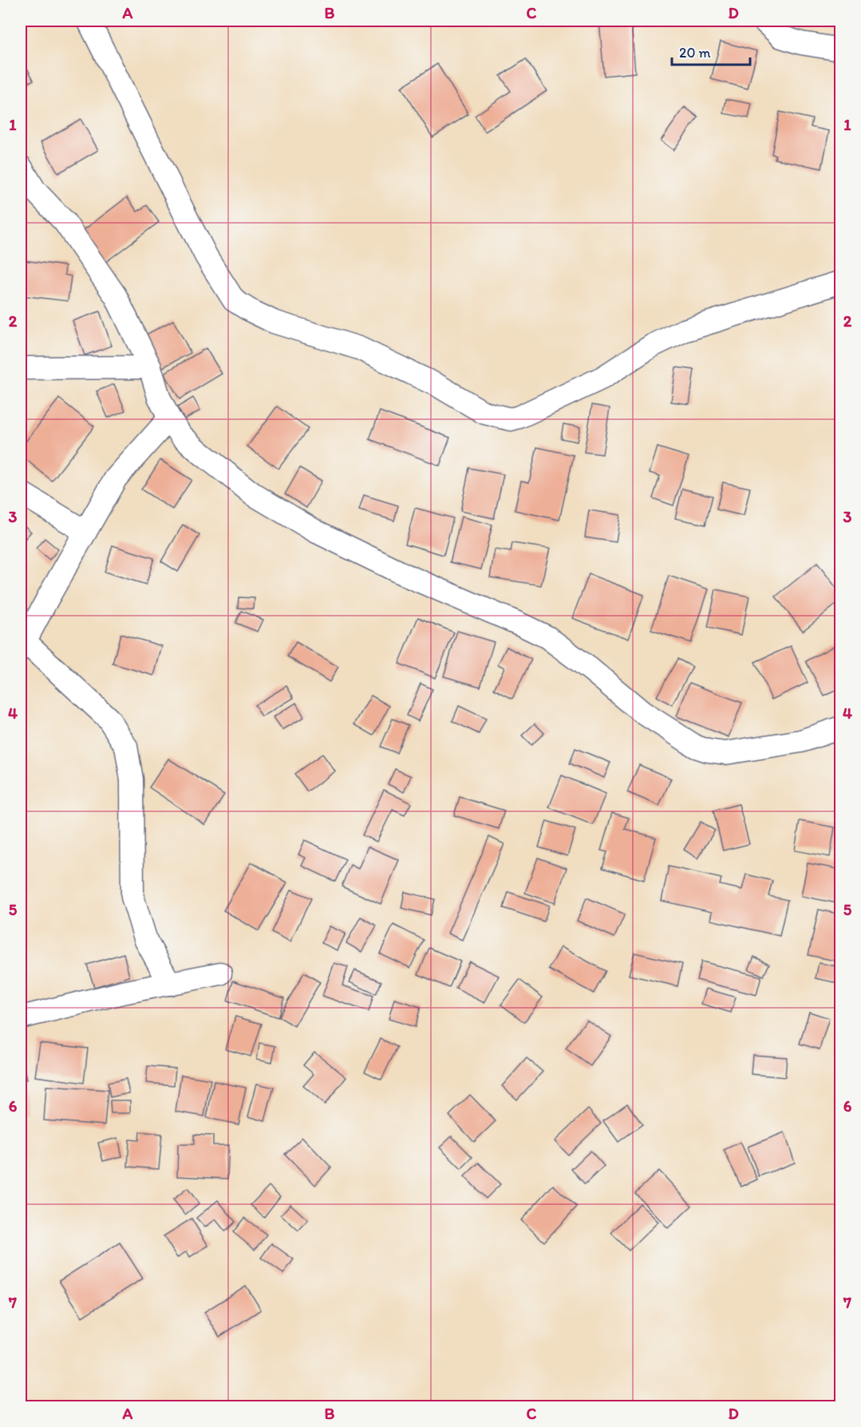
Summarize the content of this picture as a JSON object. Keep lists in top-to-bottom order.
{
  "scale_bar": "20 m",
  "grid": {
    "columns": [
      "A",
      "B",
      "C",
      "D"
    ],
    "rows": [
      "1",
      "2",
      "3",
      "4",
      "5",
      "6",
      "7"
    ]
  }
}
